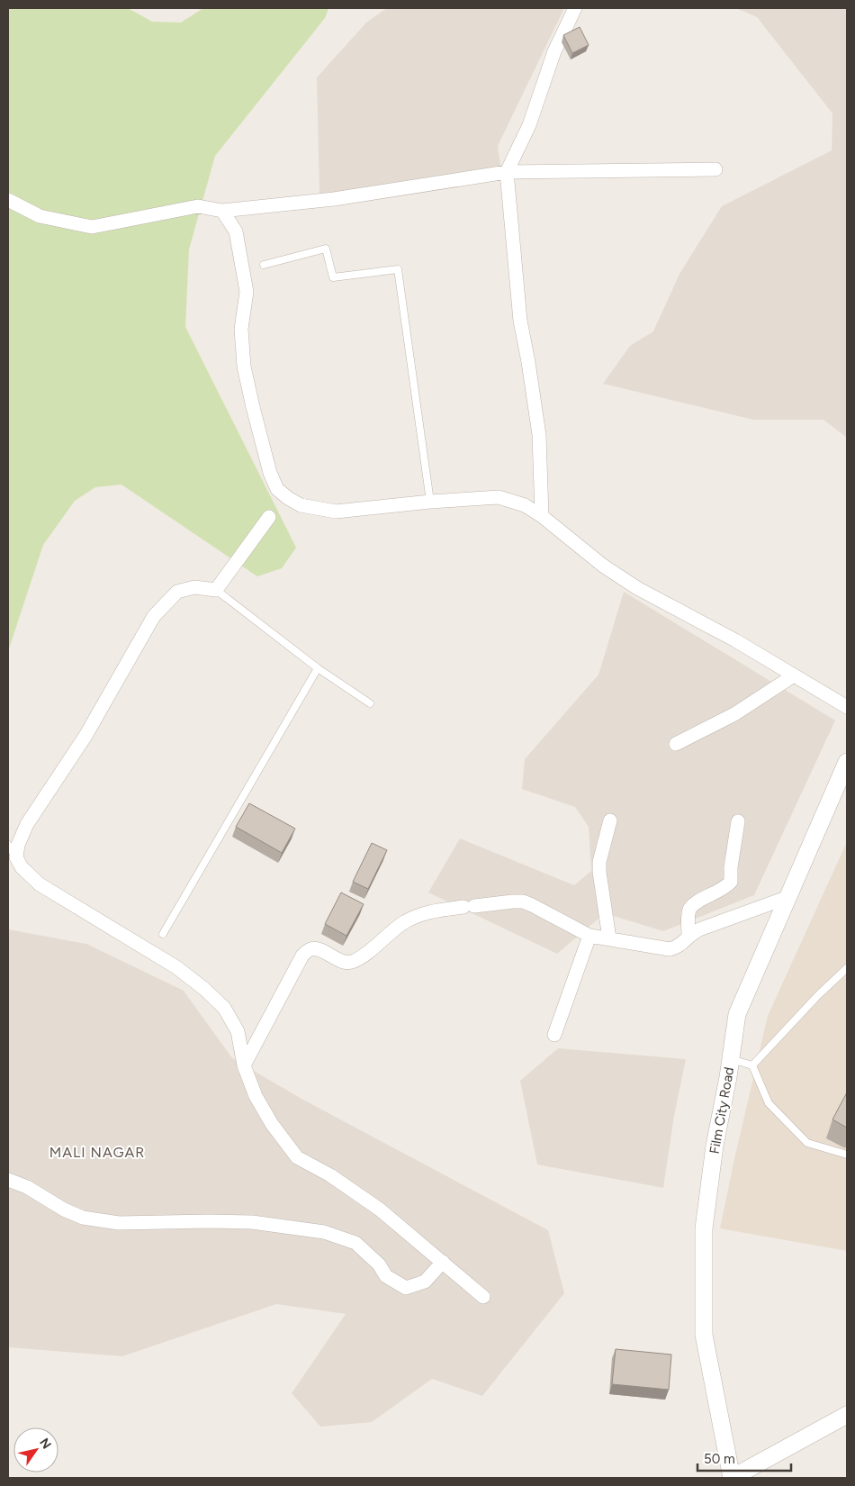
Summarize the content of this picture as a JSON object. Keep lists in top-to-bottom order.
{
  "streets": {
    "street": ["Film City Road"]
  },
  "districts": ["MALI NAGAR"],
  "scale_bar": "50 m",
  "north": "top right"
}
